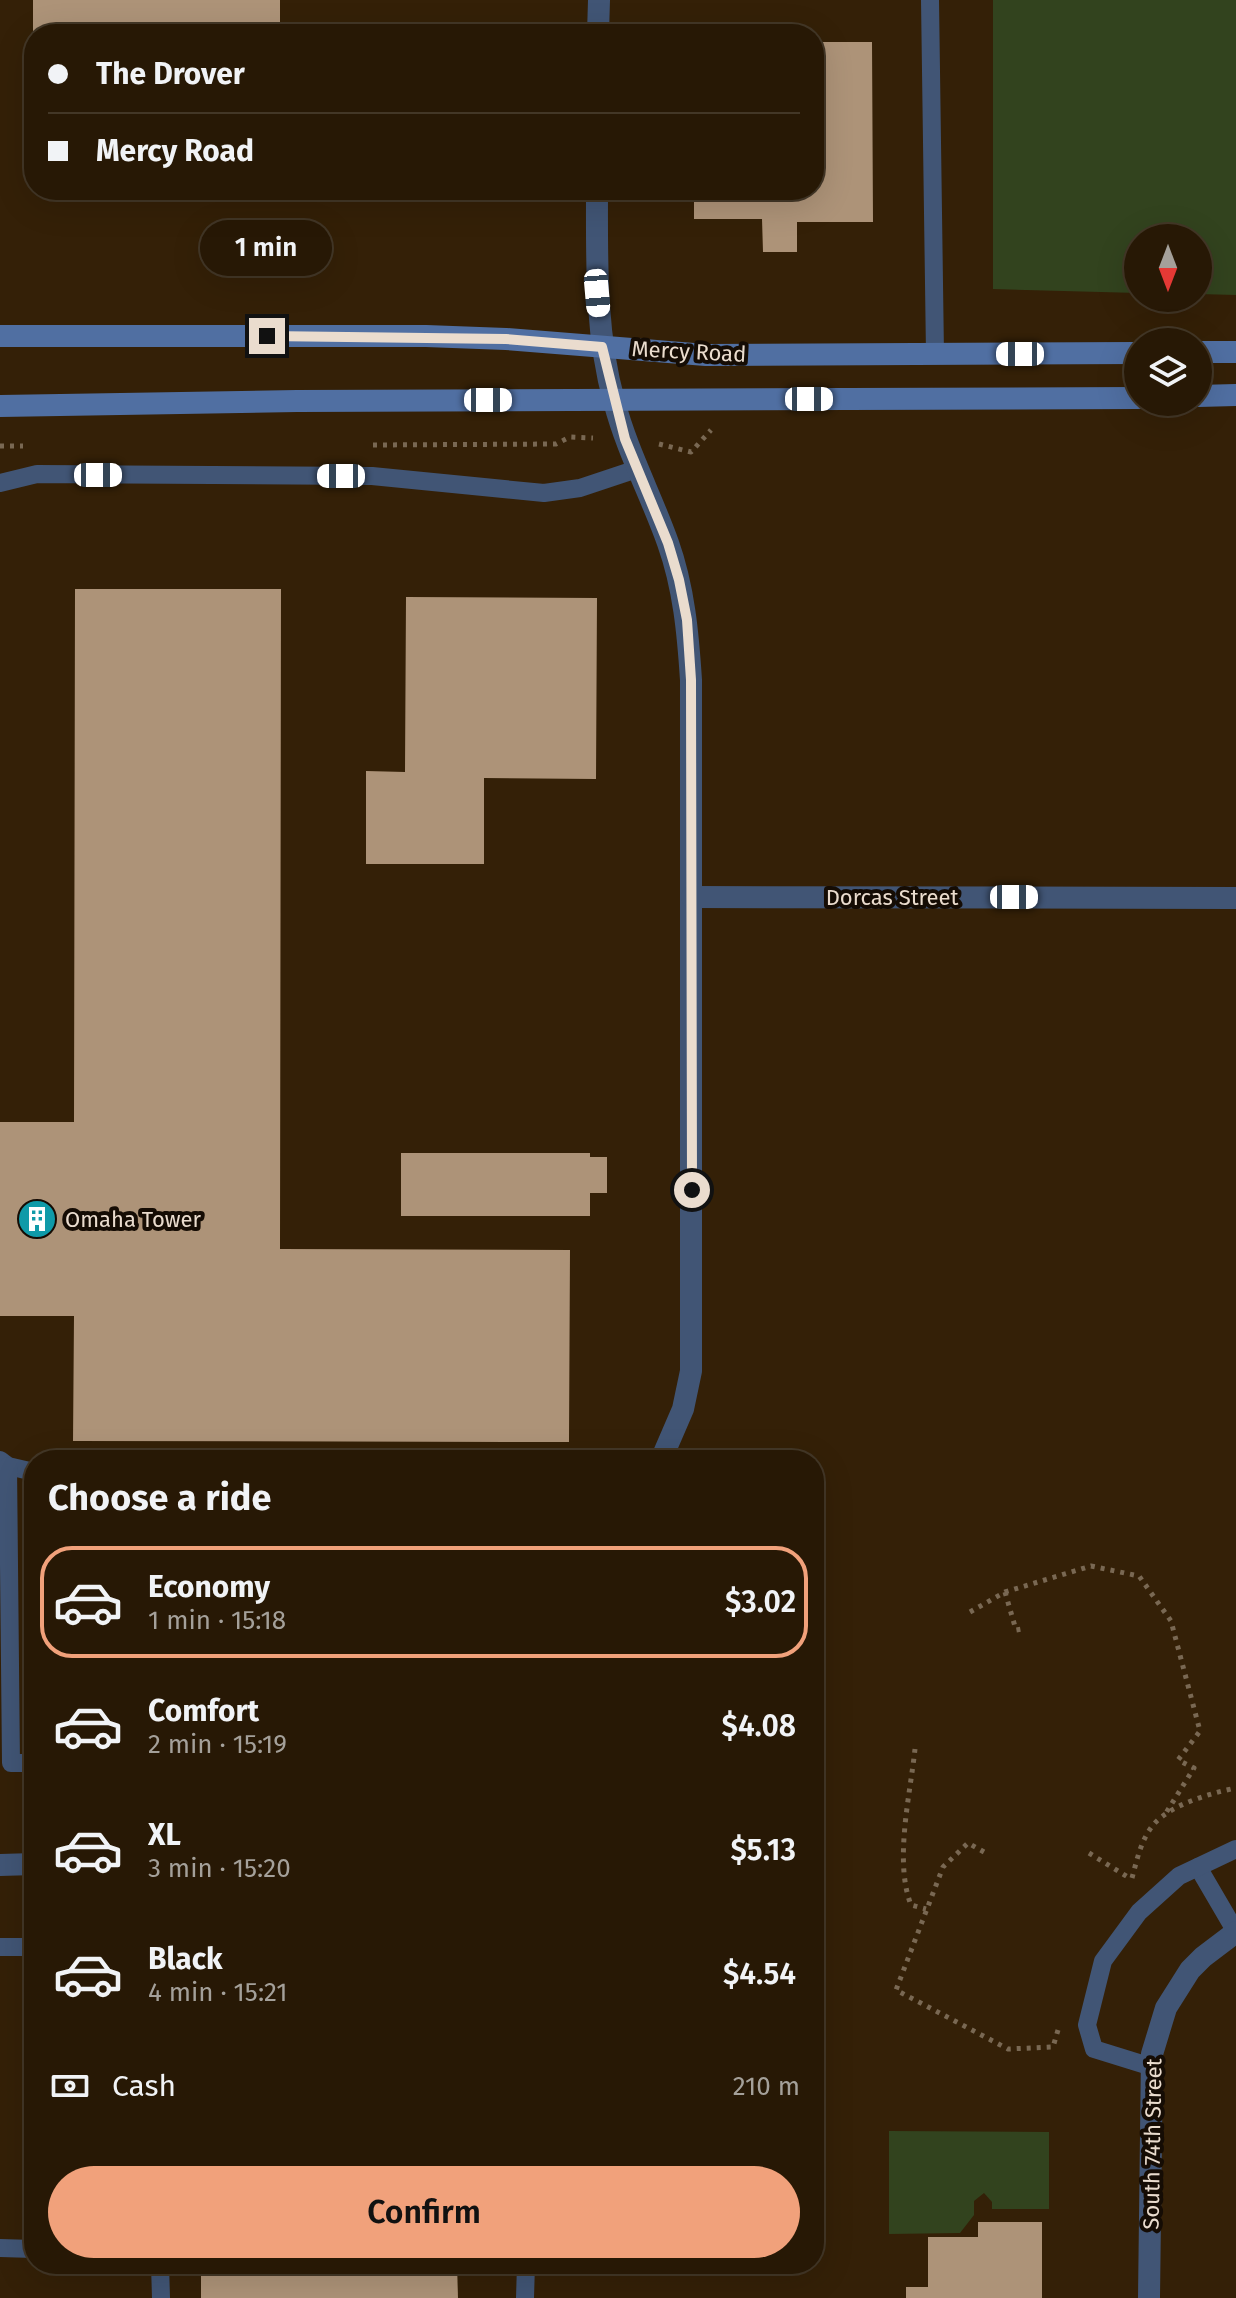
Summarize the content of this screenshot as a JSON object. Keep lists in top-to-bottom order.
{
  "streets": {
    "main road": ["Mercy Road"],
    "street": ["Dorcas Street", "South 74th Street"]
  },
  "places": {
    "building": ["Omaha Tower"]
  },
  "north": "bottom",
  "page": {
    "banner": ["The Drover", "Mercy Road"],
    "bubble": "1 min",
    "heading": "Choose a ride",
    "list": [
      {
        "name": "Economy",
        "note": "1 min · 15:18",
        "value": "$3.02"
      },
      {
        "name": "Comfort",
        "note": "2 min · 15:19",
        "value": "$4.08"
      },
      {
        "name": "XL",
        "note": "3 min · 15:20",
        "value": "$5.13"
      },
      {
        "name": "Black",
        "note": "4 min · 15:21",
        "value": "$4.54"
      }
    ],
    "pay": ["Cash", "210 m"],
    "buttons": "Confirm"
  }
}
